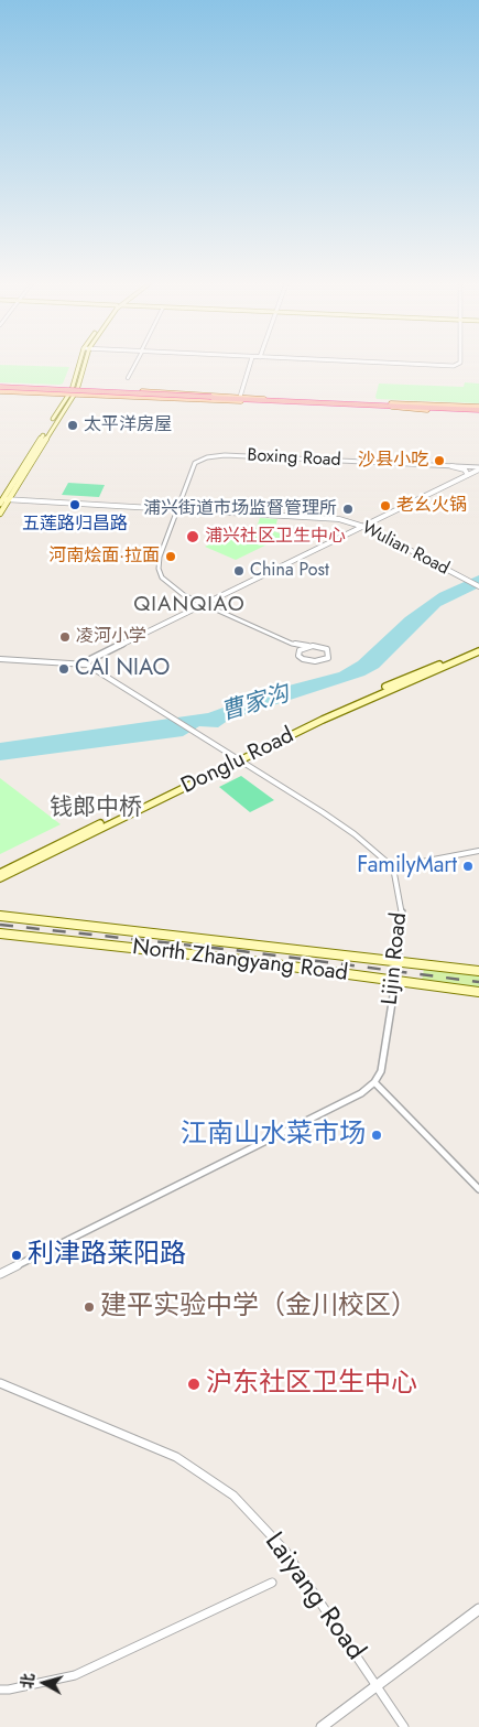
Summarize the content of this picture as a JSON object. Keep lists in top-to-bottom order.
{
  "streets": {
    "main road": ["Donglu Road", "North Zhangyang Road"],
    "street": [
      "Boxing Road",
      "Wulian Road",
      "Lijin Road",
      "Laiyang Road"
    ]
  },
  "crossings": [
    ["Boxing Road", "Wulian Road"],
    ["Lijin Road", "North Zhangyang Road"]
  ],
  "districts": ["QIANQIAO", "钱郎中桥"],
  "water": ["曹家沟"],
  "places": [
    "太平洋房屋",
    "沙县小吃",
    "五莲路归昌路",
    "老幺火锅",
    "浦兴街道市场监督管理所",
    "浦兴社区卫生中心",
    "河南烩面·拉面",
    "China Post",
    "凌河小学",
    "CAI NIAO",
    "FamilyMart",
    "江南山水菜市场",
    "利津路莱阳路",
    "建平实验中学（金川校区）",
    "沪东社区卫生中心"
  ],
  "north": "left"
}
